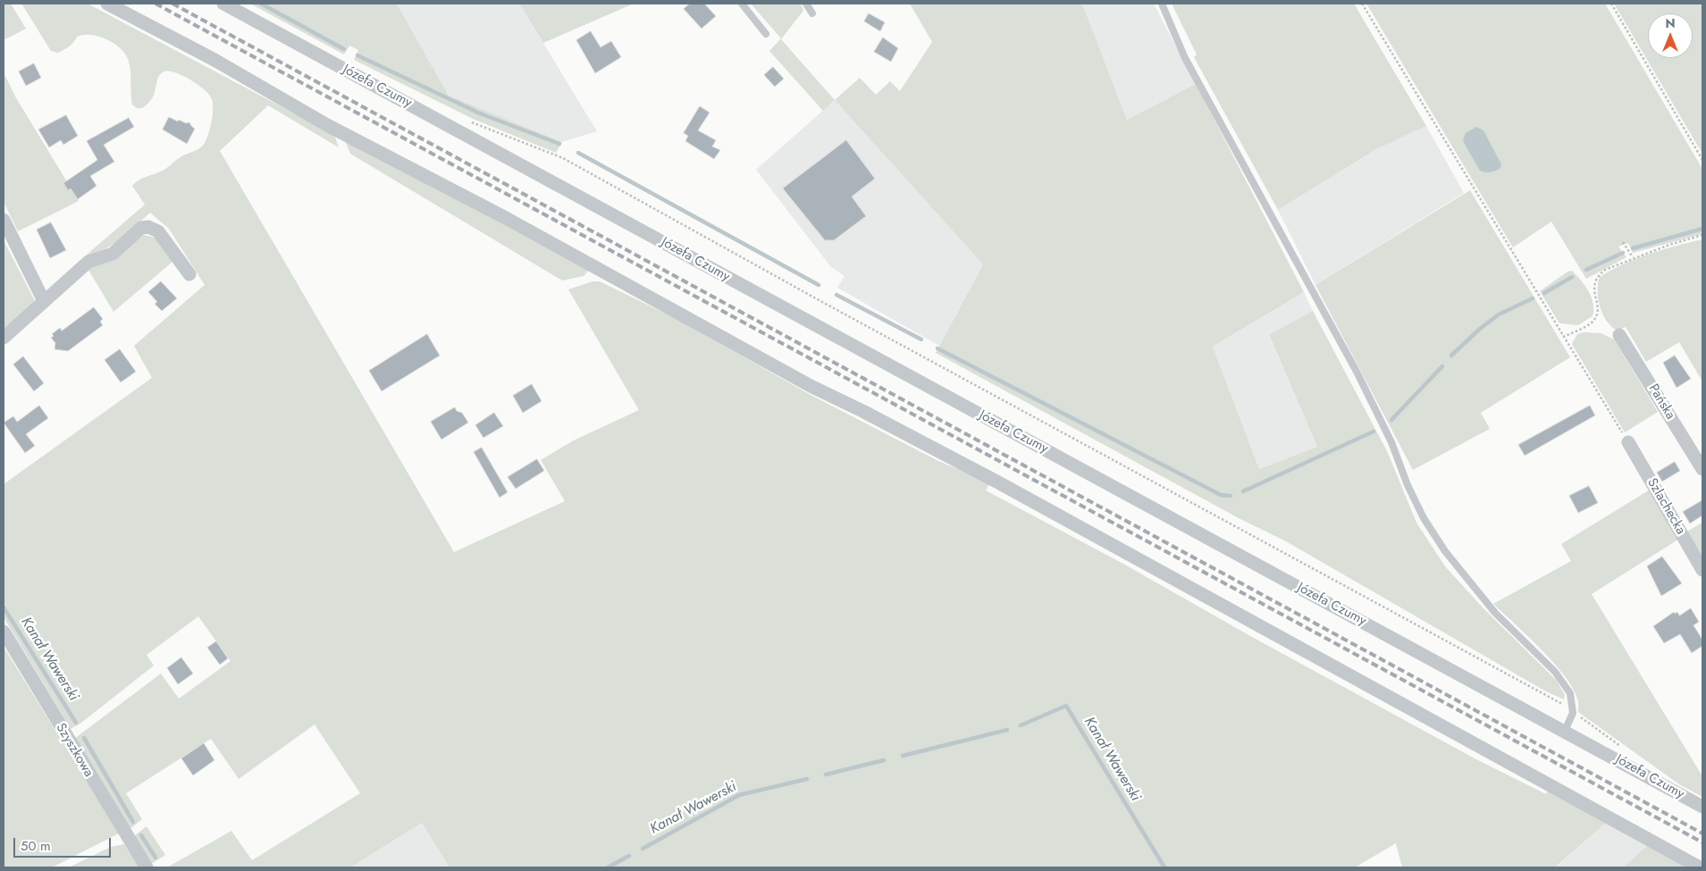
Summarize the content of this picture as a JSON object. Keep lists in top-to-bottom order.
{
  "streets": {
    "street": [
      "Józefa Czumy",
      "Pańska",
      "Szlachecka",
      "Szyszkowa"
    ]
  },
  "water": ["Kanał Wawerski"],
  "scale_bar": "50 m",
  "north": "top"
}
